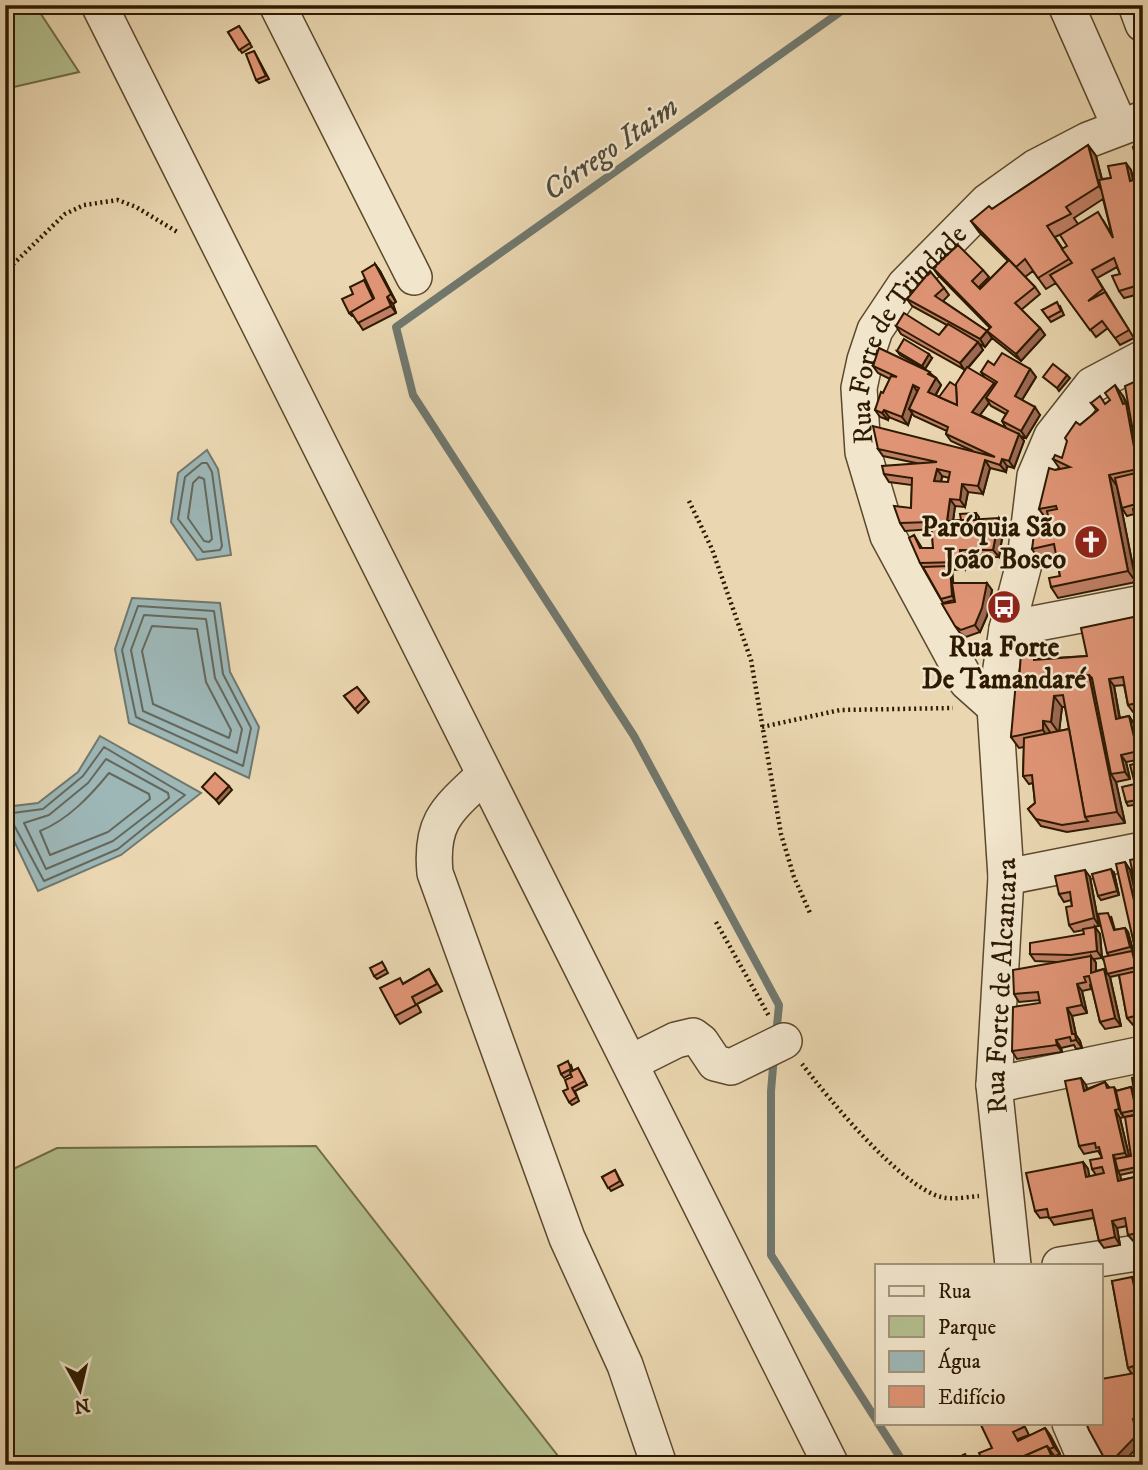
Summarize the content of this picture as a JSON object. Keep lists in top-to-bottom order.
{
  "streets": {
    "street": ["Rua Forte de Trindade", "Rua Forte de Alcantara"]
  },
  "crossings": [
    ["Rua Forte de Trindade", "Rua Forte de Alcantara"]
  ],
  "water": ["Córrego Itaim"],
  "places": {
    "church": ["Paróquia São João Bosco"],
    "bus stop": ["Rua Forte De Tamandaré"]
  },
  "legend": [
    "Rua",
    "Parque",
    "Água",
    "Edifício"
  ],
  "north": "bottom"
}
